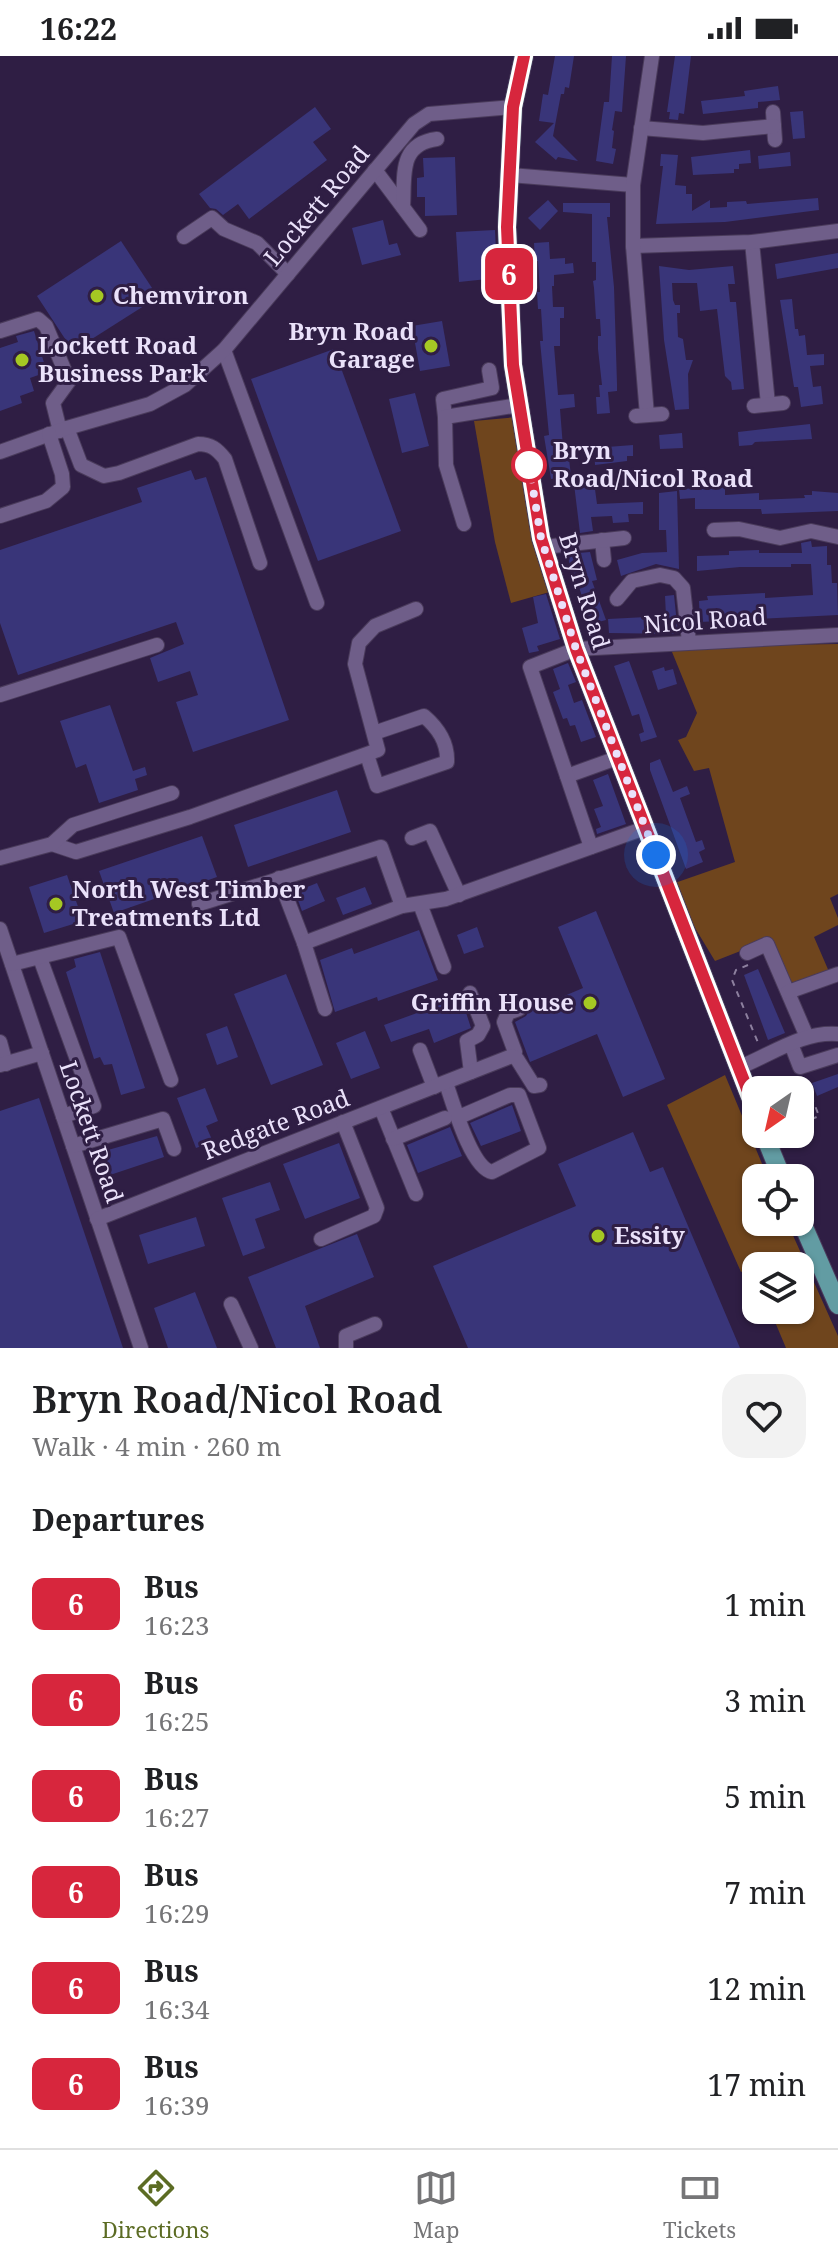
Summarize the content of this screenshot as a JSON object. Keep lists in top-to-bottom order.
{
  "streets": {
    "main road": ["Bryn Road"],
    "street": ["Lockett Road", "Nicol Road", "Redgate Road"]
  },
  "crossings": [
    ["Lockett Road", "Bryn Road"],
    ["Lockett Road", "Redgate Road"],
    ["Bryn Road", "Nicol Road"]
  ],
  "places": [
    "Chemviron",
    "Bryn Road Garage",
    "Lockett Road Business Park",
    "Bryn Road/Nicol Road",
    "North West Timber Treatments Ltd",
    "Griffin House",
    "Essity"
  ],
  "lines": ["bus line 6"],
  "north": "bottom left",
  "page": {
    "status": "16:22",
    "on_map": "6",
    "heading": [
      ["Bryn Road/Nicol Road", "Walk · 4 min · 260 m"],
      "Departures"
    ],
    "list": [
      {
        "mark": "6",
        "name": "Bus",
        "note": "16:23",
        "value": "1 min"
      },
      {
        "mark": "6",
        "name": "Bus",
        "note": "16:25",
        "value": "3 min"
      },
      {
        "mark": "6",
        "name": "Bus",
        "note": "16:27",
        "value": "5 min"
      },
      {
        "mark": "6",
        "name": "Bus",
        "note": "16:29",
        "value": "7 min"
      },
      {
        "mark": "6",
        "name": "Bus",
        "note": "16:34",
        "value": "12 min"
      },
      {
        "mark": "6",
        "name": "Bus",
        "note": "16:39",
        "value": "17 min"
      }
    ],
    "tabs": ["Directions", "Map", "Tickets"]
  }
}
